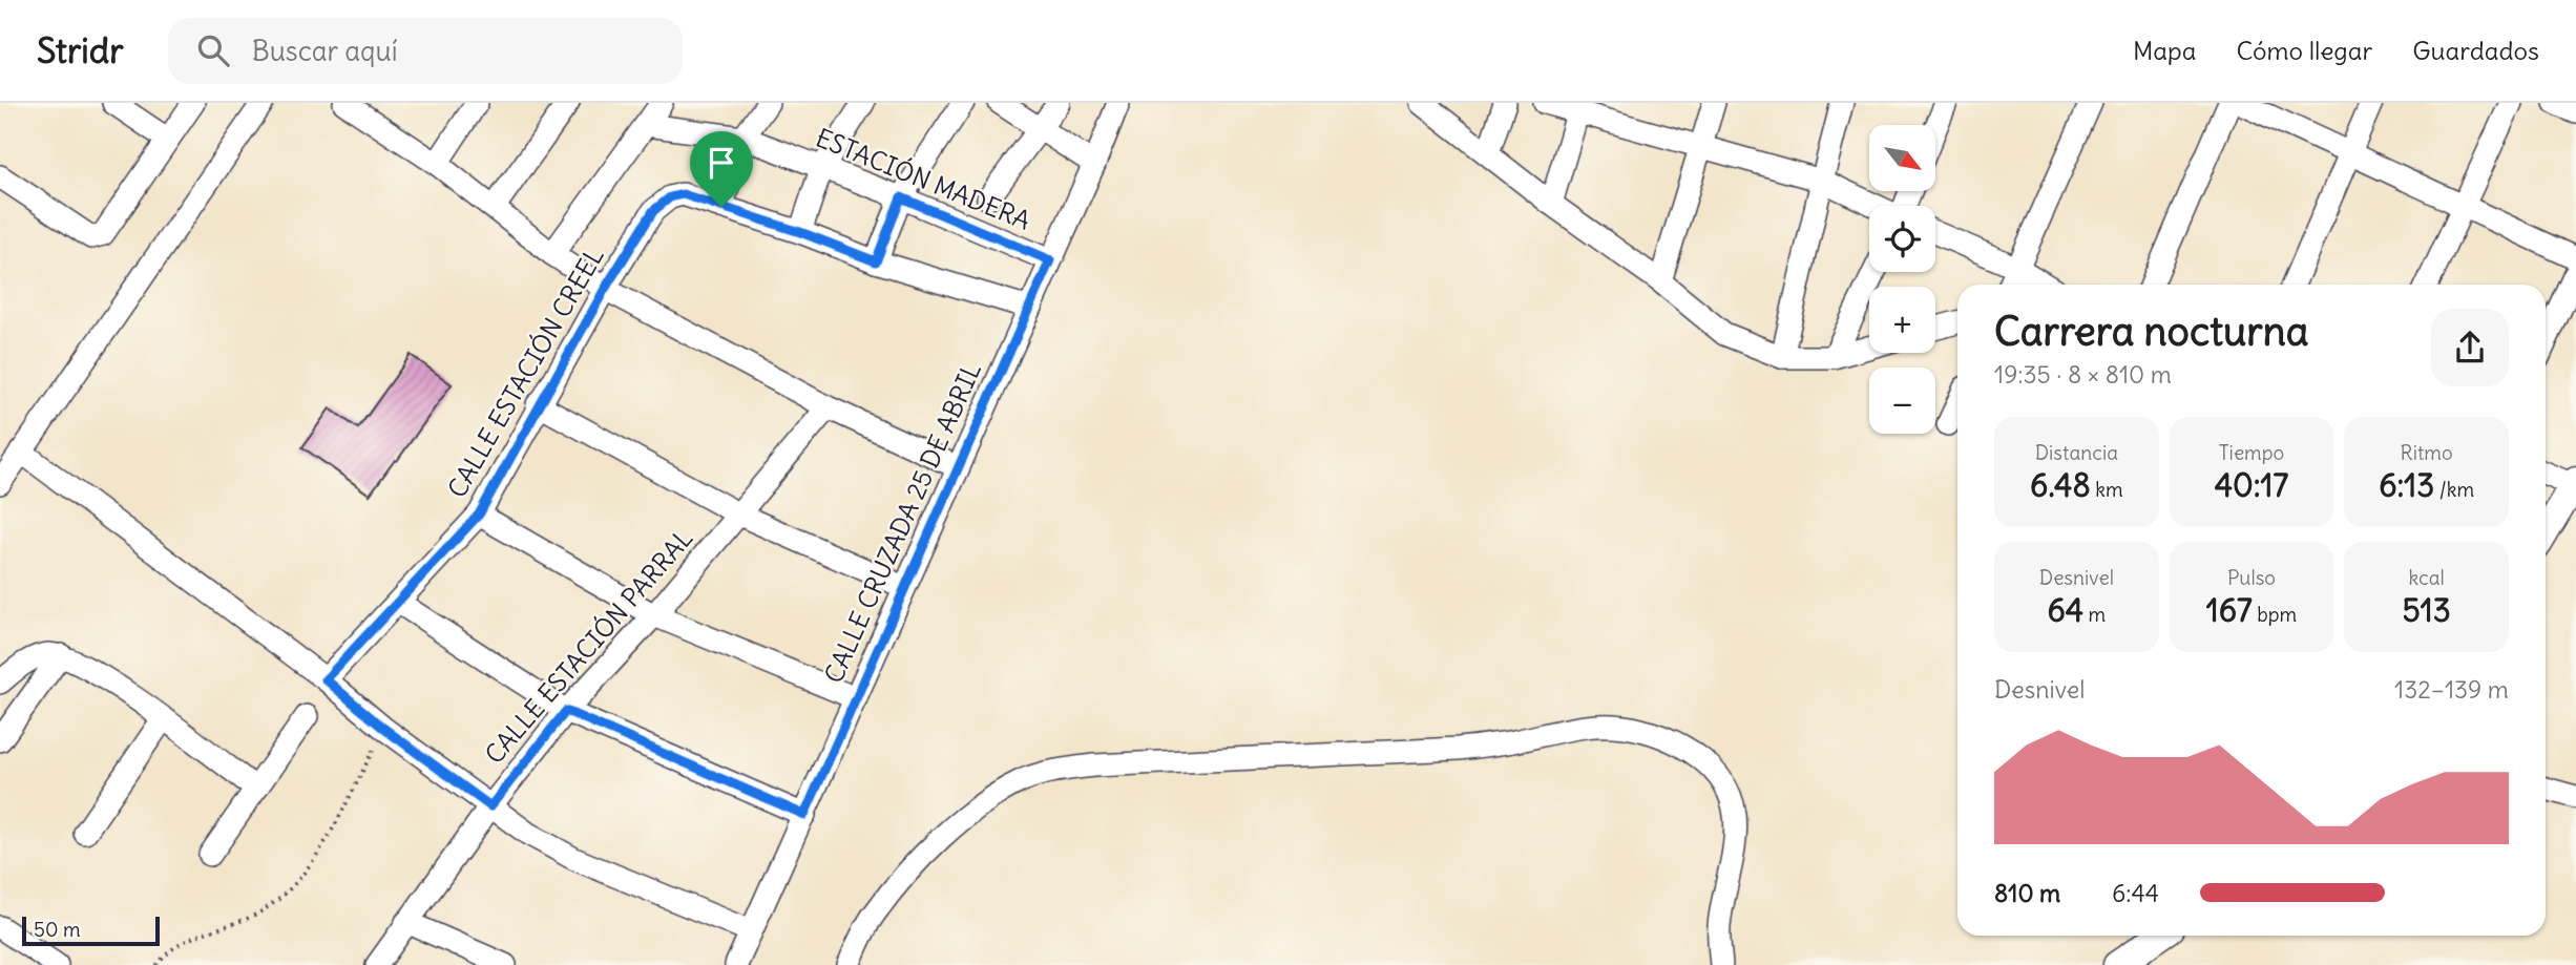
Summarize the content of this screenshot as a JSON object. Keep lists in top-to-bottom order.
{
  "streets": {
    "street": [
      "ESTACIÓN MADERA",
      "CALLE ESTACIÓN CREEL",
      "CALLE CRUZADA 25 DE ABRIL",
      "CALLE ESTACIÓN PARRAL"
    ]
  },
  "crossings": [
    ["ESTACIÓN MADERA", "CALLE CRUZADA 25 DE ABRIL"]
  ],
  "scale_bar": "50 m",
  "north": "bottom right",
  "page": {
    "header": "Stridr",
    "search": "Buscar aquí",
    "nav": ["Mapa", "Cómo llegar", "Guardados"],
    "map_buttons": ["+", "−"],
    "heading": ["Carrera nocturna", "19:35 · 8 × 810 m"],
    "stats": [
      ["Distancia", "6.48 km"],
      ["Tiempo", "40:17"],
      ["Ritmo", "6:13 /km"],
      ["Desnivel", "64 m"],
      ["Pulso", "167 bpm"],
      ["kcal", "513"]
    ],
    "chart": ["Desnivel", "132–139 m"],
    "list": [
      {
        "name": "810 m",
        "note": "6:44"
      }
    ],
    "scale": "50 m"
  }
}
